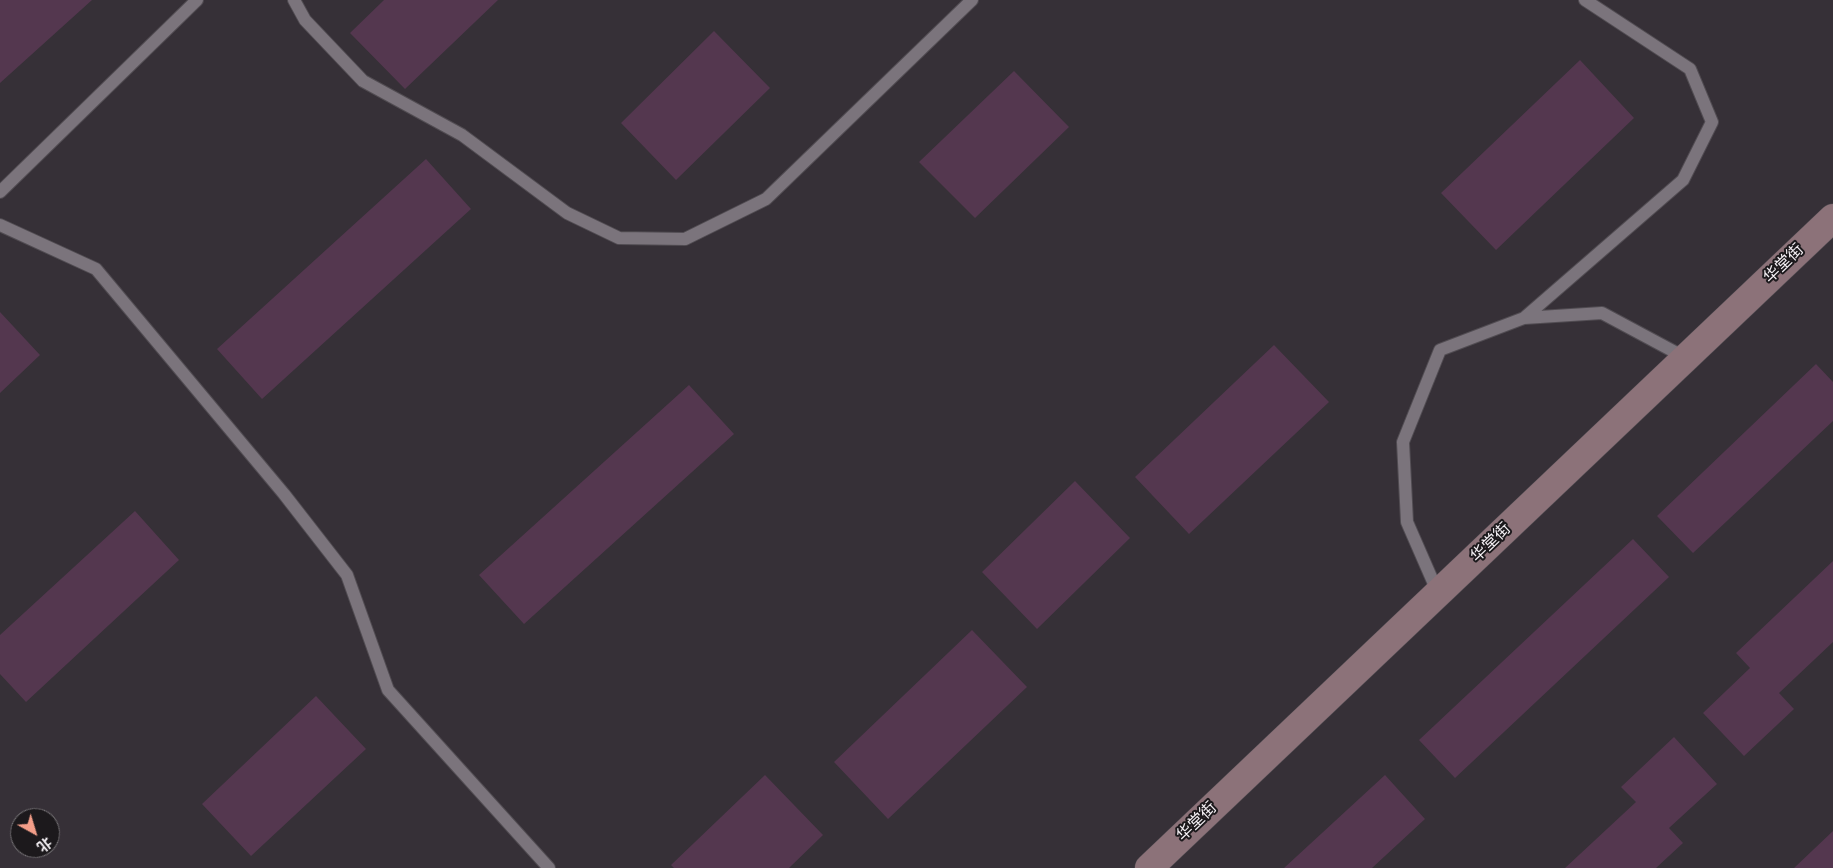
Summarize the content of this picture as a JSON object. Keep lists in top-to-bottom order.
{
  "streets": {
    "street": ["华堂街"]
  },
  "north": "bottom right"
}
